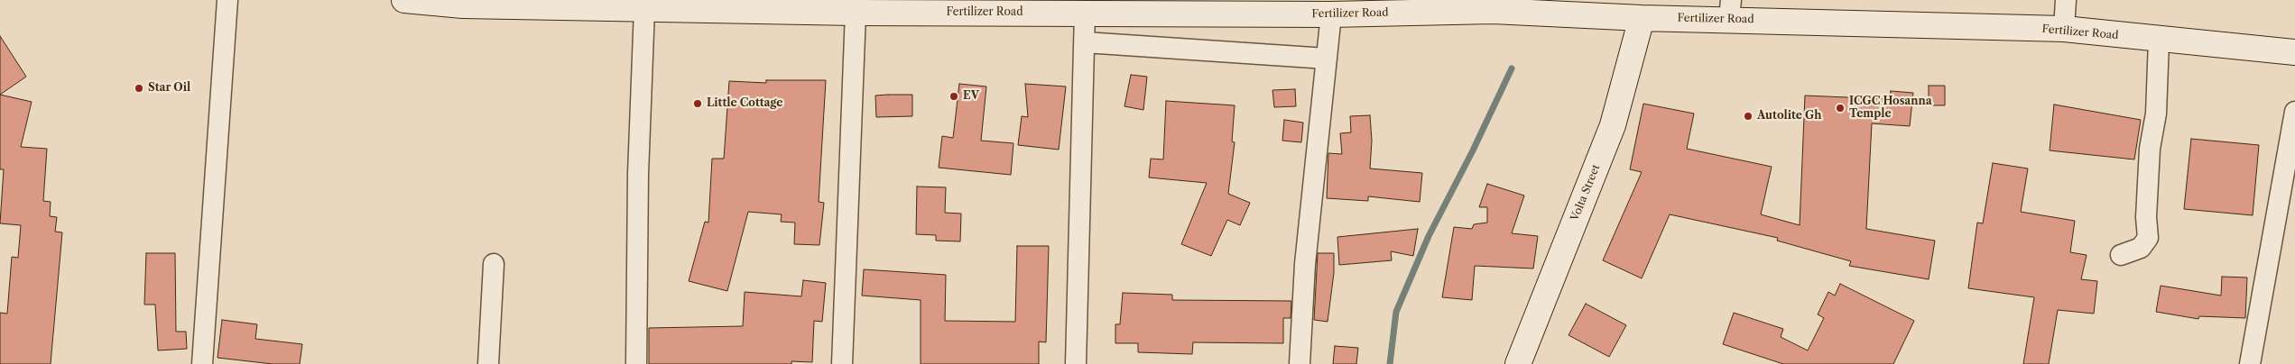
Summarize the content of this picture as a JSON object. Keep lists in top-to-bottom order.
{
  "streets": {
    "street": ["Fertilizer Road", "Volta Street"]
  },
  "crossings": [
    ["Fertilizer Road", "Volta Street"]
  ],
  "places": [
    "Star Oil",
    "EV",
    "Little Cottage",
    "ICGC Hosanna Temple",
    "Autolite Gh"
  ]
}
